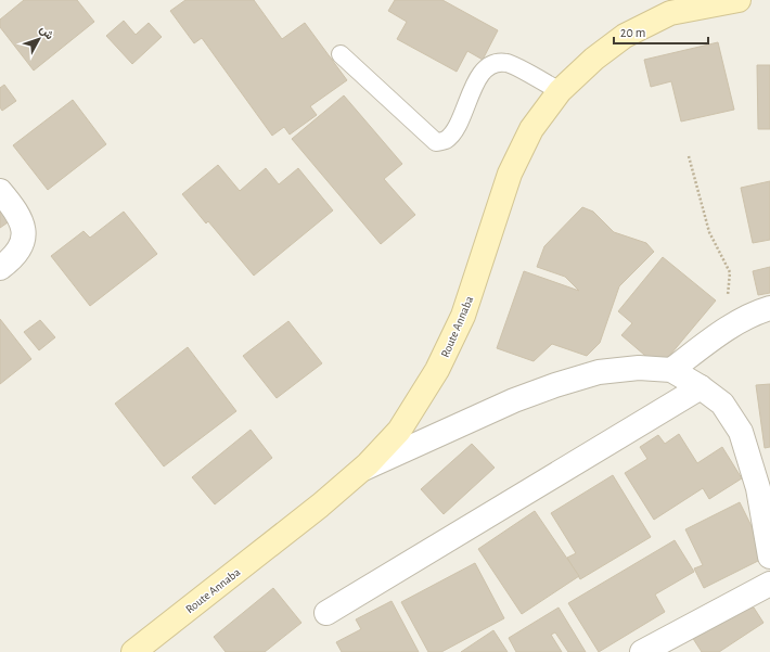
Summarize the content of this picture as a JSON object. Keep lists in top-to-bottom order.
{
  "streets": {
    "main road": ["Route Annaba"]
  },
  "scale_bar": "20 m",
  "north": "top right"
}
